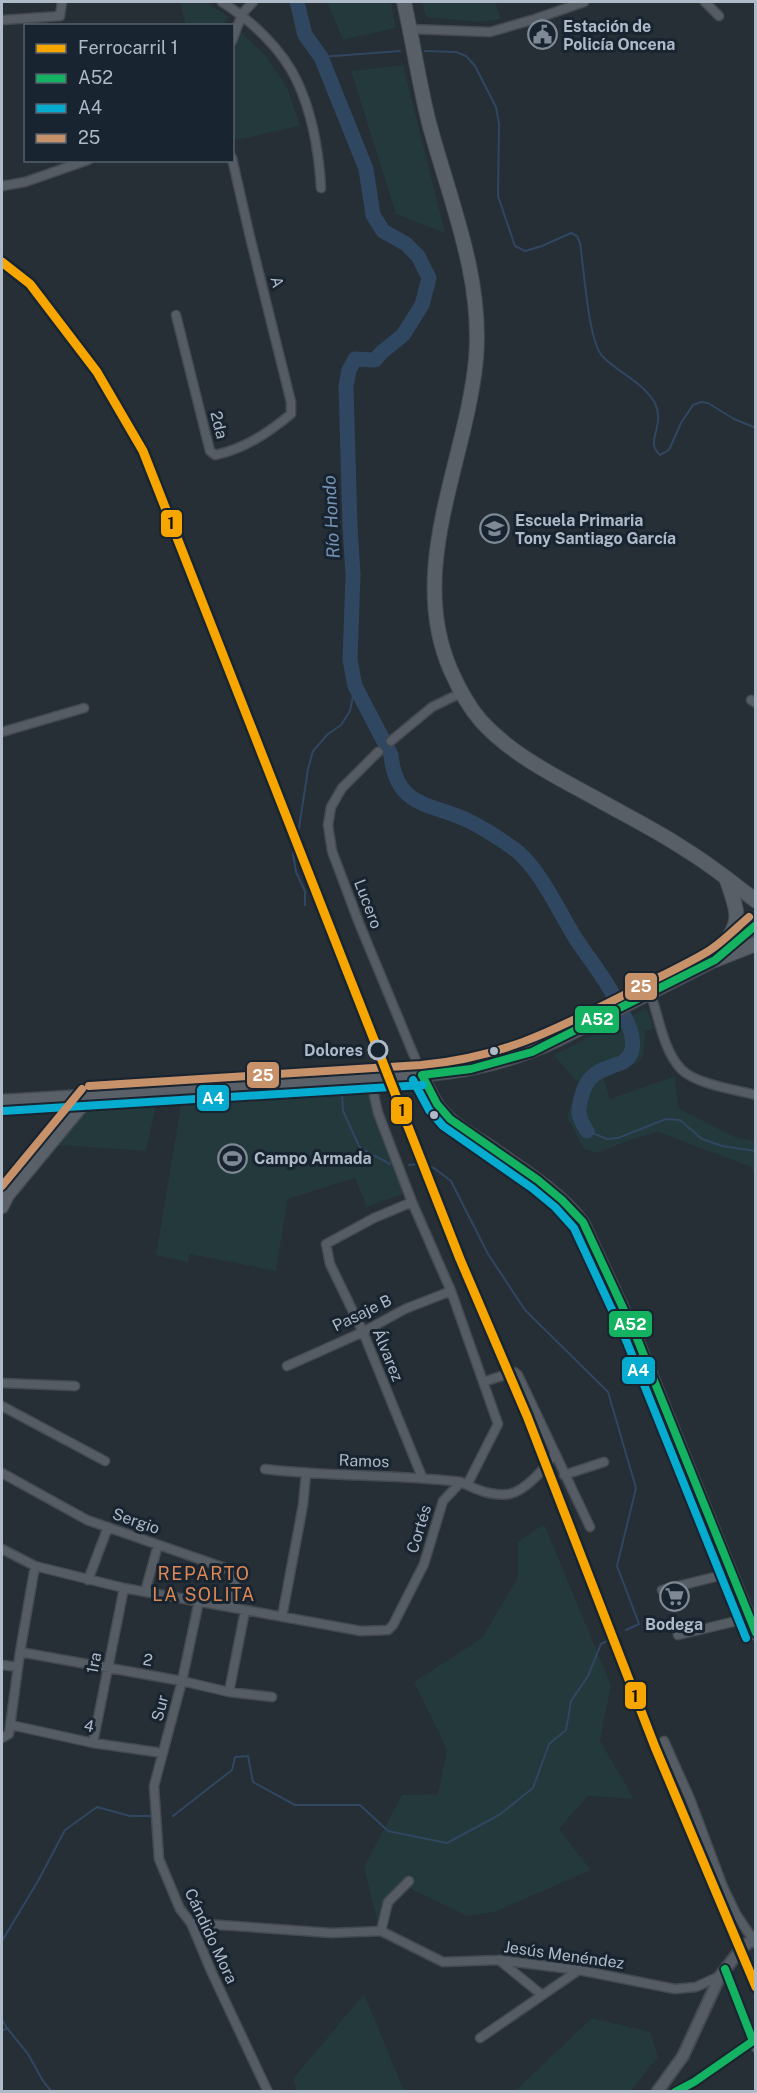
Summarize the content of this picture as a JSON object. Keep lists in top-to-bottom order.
{
  "streets": {
    "street": [
      "A",
      "2da",
      "Lucero",
      "Pasaje B",
      "Álvarez",
      "Ramos",
      "Sergio",
      "Cortés",
      "2",
      "1ra",
      "Sur",
      "4",
      "Cándido Mora",
      "Jesús Menéndez"
    ]
  },
  "crossings": [
    ["A", "2da"],
    ["Pasaje B", "Álvarez"],
    ["Pasaje B", "Cortés"],
    ["Álvarez", "Ramos"],
    ["Álvarez", "Cortés"],
    ["Ramos", "Cortés"],
    ["Sergio", "Cortés"],
    ["Cortés", "1ra"],
    ["Cortés", "Sur"],
    ["2", "1ra"],
    ["2", "Sur"],
    ["1ra", "4"],
    ["Sur", "4"],
    ["Sur", "Cándido Mora"],
    ["Cándido Mora", "Jesús Menéndez"]
  ],
  "districts": ["REPARTO LA SOLITA"],
  "water": ["Río Hondo"],
  "places": {
    "public building": ["Estación de Policía Oncena"],
    "school or university": ["Escuela Primaria Tony Santiago García"],
    "other": ["Dolores"],
    "sports": ["Campo Armada"],
    "supermarket": ["Bodega"]
  },
  "lines": [
    "rail line 1",
    "transit line 25",
    "transit line A52",
    "transit line A4"
  ],
  "legend": [
    "Ferrocarril 1",
    "A52",
    "A4",
    "25"
  ]
}
